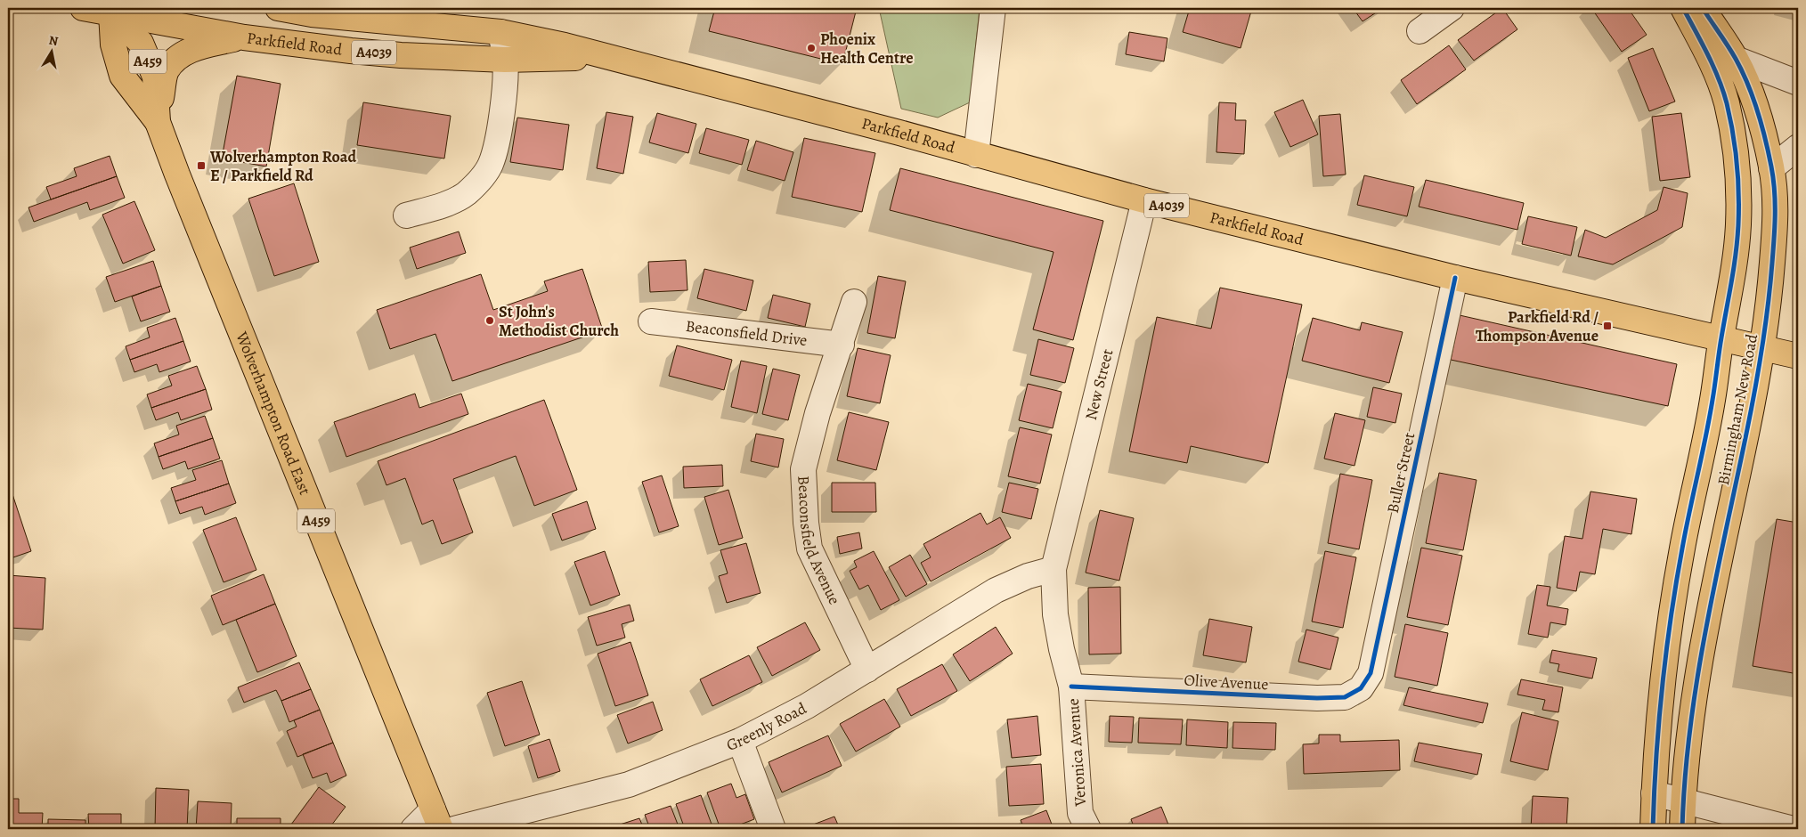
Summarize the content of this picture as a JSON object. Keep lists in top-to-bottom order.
{
  "streets": {
    "main road": [
      "Parkfield Road",
      "A4039",
      "A459",
      "Birmingham New Road",
      "Wolverhampton Road East"
    ],
    "street": [
      "Beaconsfield Drive",
      "New Street",
      "Buller Street",
      "Beaconsfield Avenue",
      "Olive Avenue",
      "Greenly Road",
      "Veronica Avenue"
    ]
  },
  "crossings": [
    ["Parkfield Road", "A4039"],
    ["Parkfield Road", "New Street"],
    ["Parkfield Road", "Birmingham New Road"],
    ["Parkfield Road", "Wolverhampton Road East"],
    ["Parkfield Road", "Buller Street"],
    ["A4039", "Wolverhampton Road East"],
    ["Beaconsfield Drive", "Beaconsfield Avenue"],
    ["New Street", "Greenly Road"],
    ["New Street", "Veronica Avenue"],
    ["Buller Street", "Olive Avenue"],
    ["Beaconsfield Avenue", "Greenly Road"],
    ["Olive Avenue", "Veronica Avenue"],
    ["Greenly Road", "Veronica Avenue"]
  ],
  "places": {
    "other": ["Phoenix Health Centre", "St John's Methodist Church"],
    "transit": ["Wolverhampton Road E / Parkfield Rd", "Parkfield Rd / Thompson Avenue"]
  },
  "north": "top"
}
